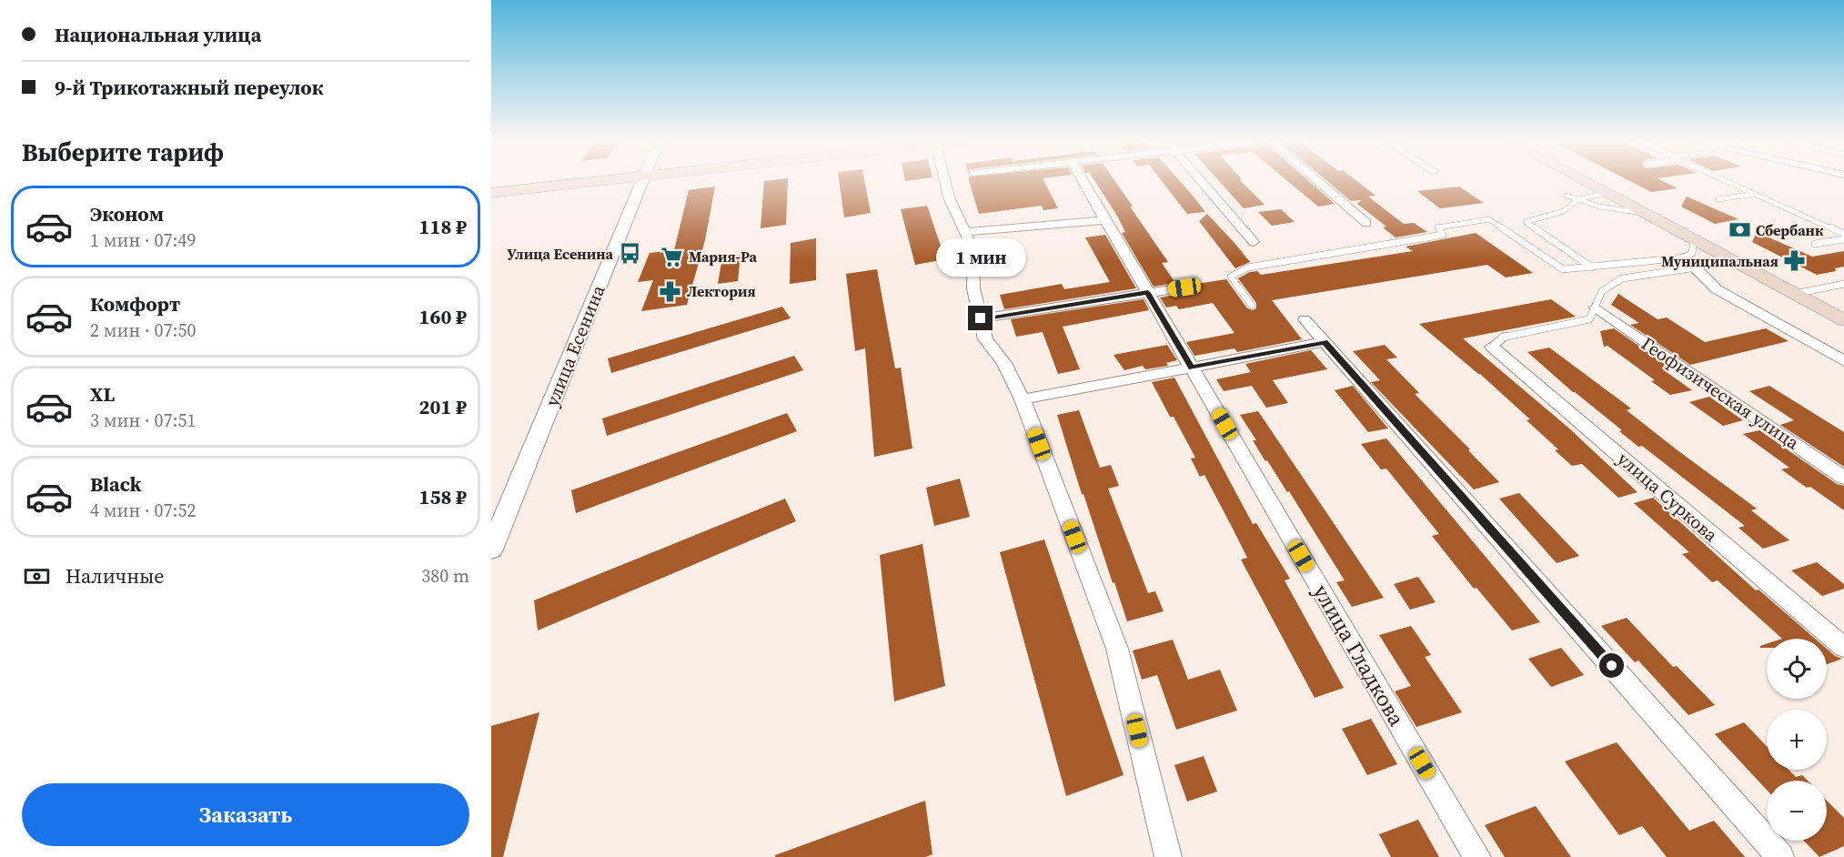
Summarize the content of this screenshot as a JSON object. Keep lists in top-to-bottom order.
{
  "streets": {
    "street": [
      "улица Есенина",
      "Геофизическая улица",
      "улица Суркова",
      "улица Гладкова"
    ]
  },
  "places": {
    "bank": ["Сбербанк"],
    "bus stop": ["Улица Есенина"],
    "supermarket": ["Мария-Ра"],
    "pharmacy": ["Муниципальная", "Лектория"]
  },
  "page": {
    "banner": ["Национальная улица", "9-й Трикотажный переулок"],
    "heading": "Выберите тариф",
    "list": [
      {
        "name": "Эконом",
        "note": "1 мин · 07:49",
        "value": "118 ₽"
      },
      {
        "name": "Комфорт",
        "note": "2 мин · 07:50",
        "value": "160 ₽"
      },
      {
        "name": "XL",
        "note": "3 мин · 07:51",
        "value": "201 ₽"
      },
      {
        "name": "Black",
        "note": "4 мин · 07:52",
        "value": "158 ₽"
      }
    ],
    "bubble": "1 мин",
    "pay": ["Наличные", "380 m"],
    "map_buttons": ["+", "−"],
    "buttons": "Заказать"
  }
}
